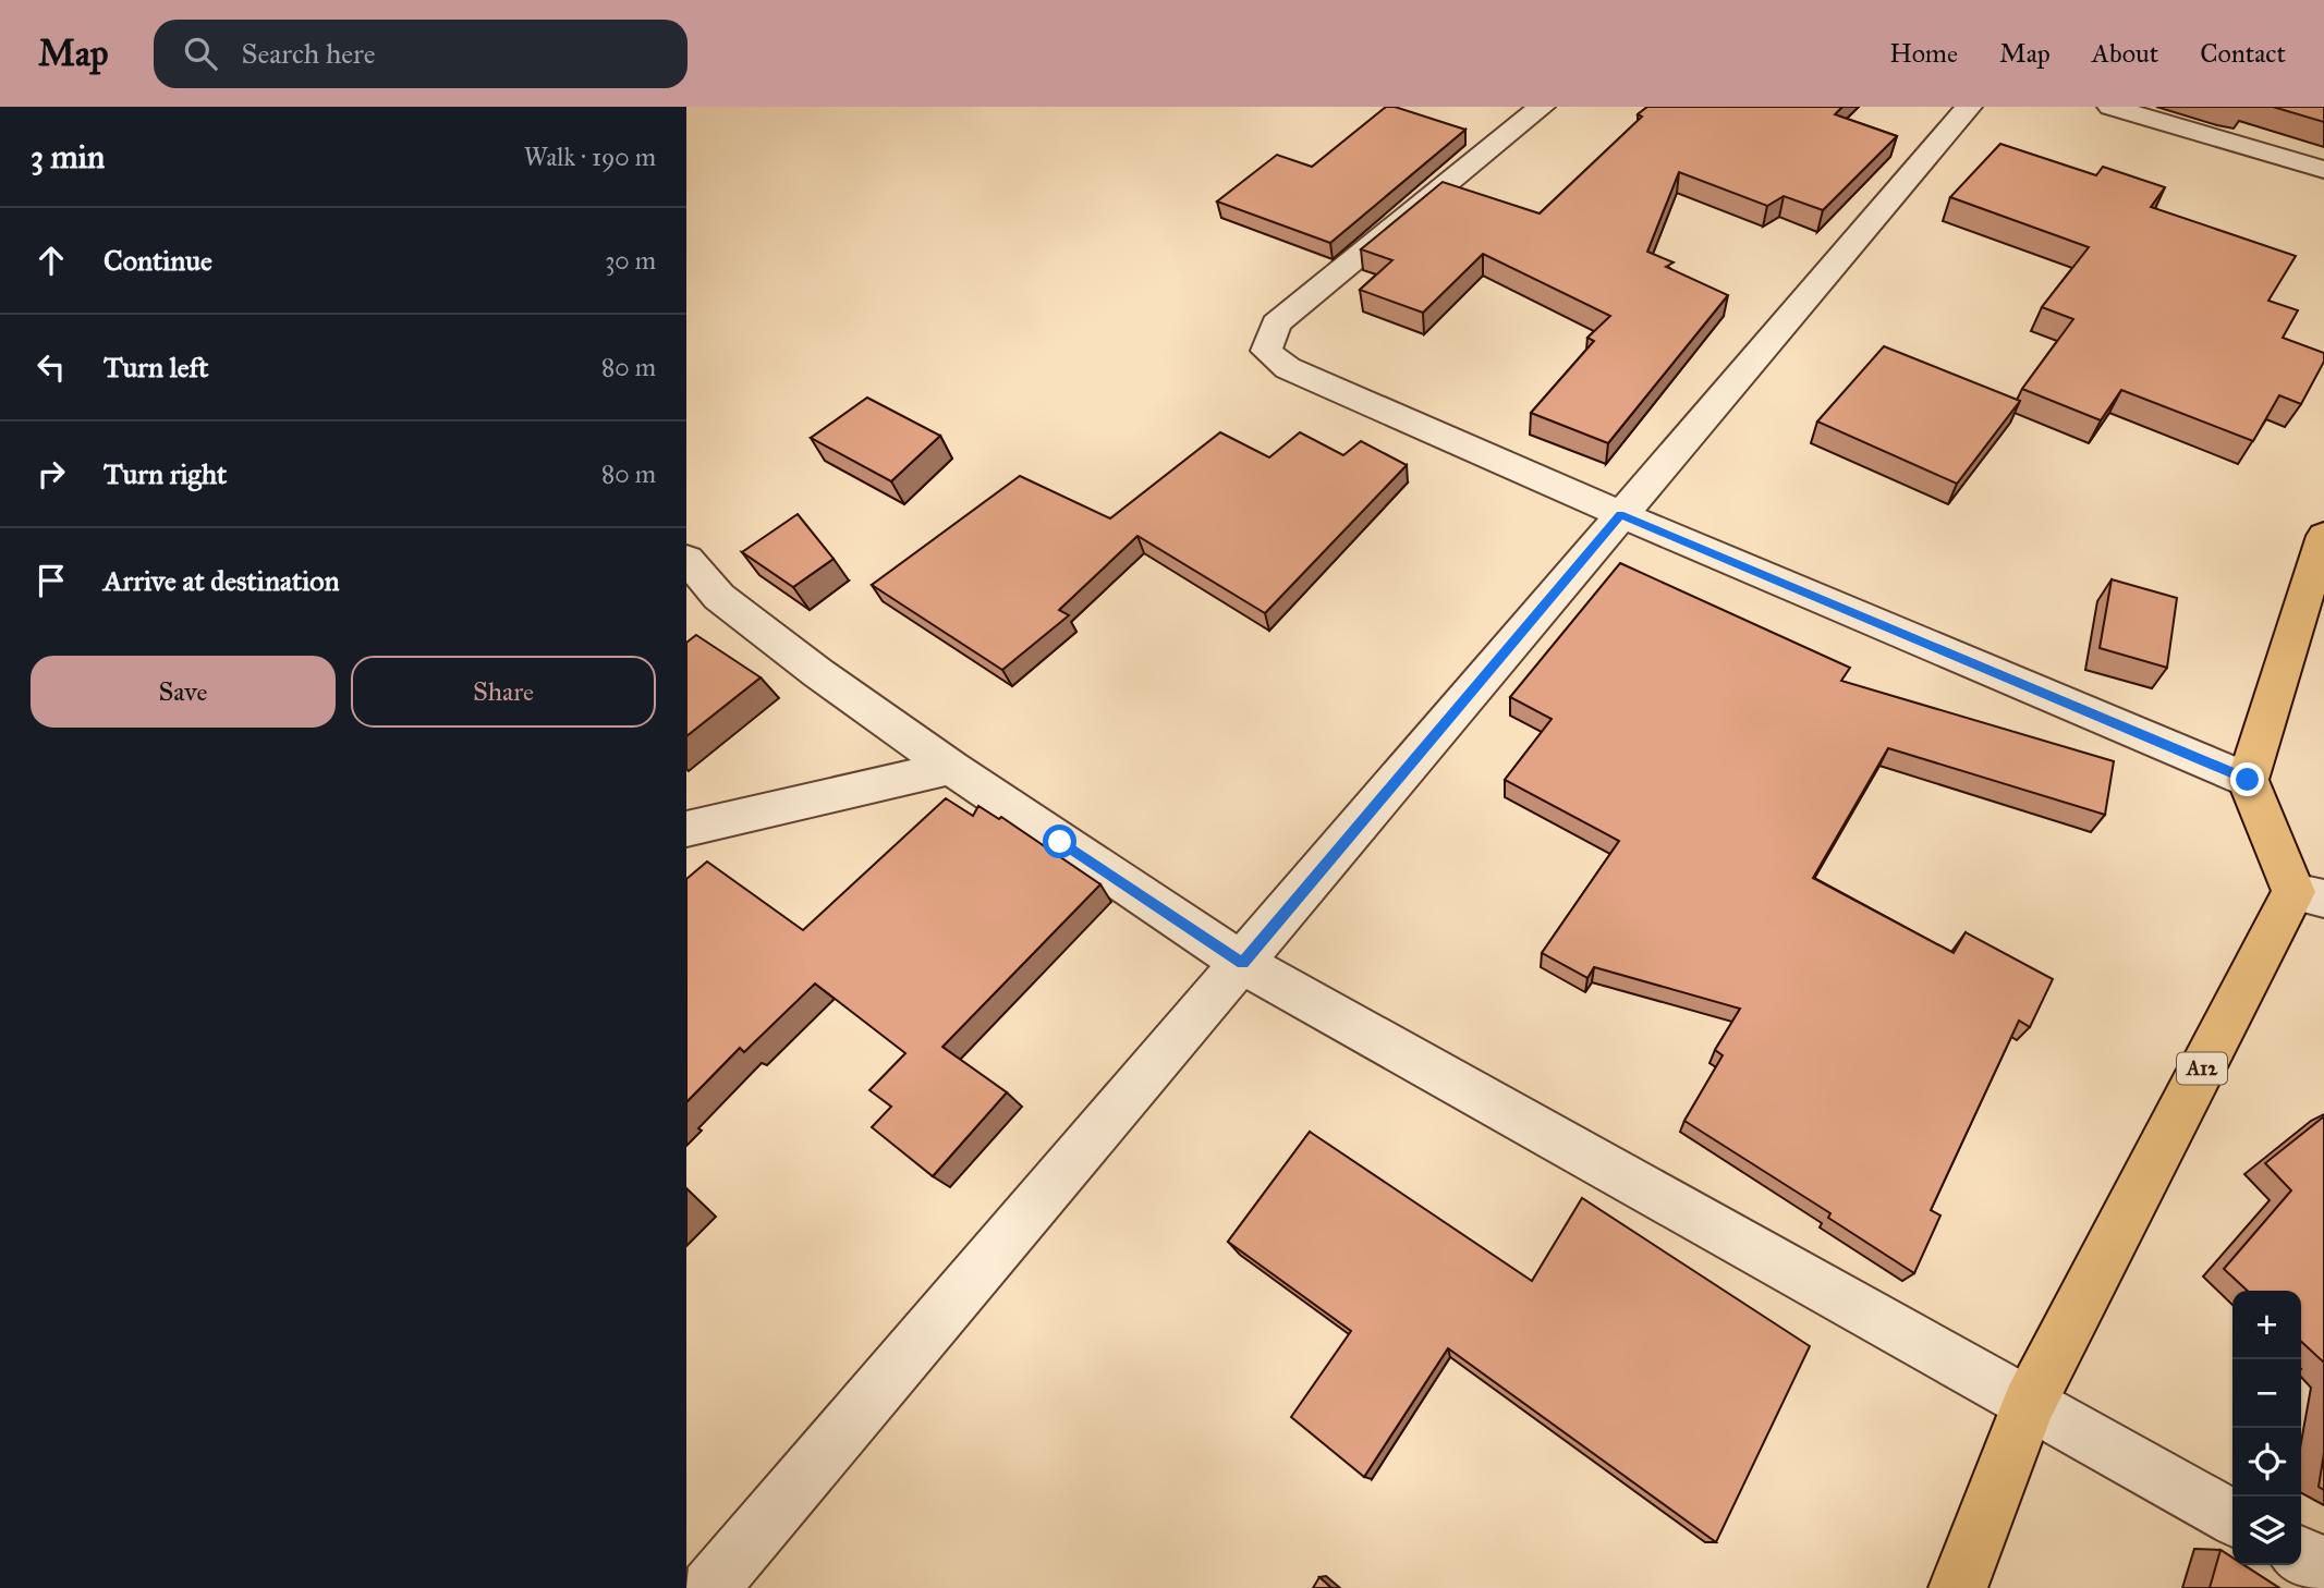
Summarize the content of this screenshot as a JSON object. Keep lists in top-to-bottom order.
{
  "streets": {
    "main road": ["A12"]
  },
  "page": {
    "header": "Map",
    "search": "Search here",
    "nav": [
      "Home",
      "Map",
      "About",
      "Contact"
    ],
    "heading": ["3 min", "Walk · 190 m"],
    "list": [
      ["Continue", "30 m"],
      ["Turn left", "80 m"],
      ["Turn right", "80 m"],
      "Arrive at destination"
    ],
    "buttons": ["Save", "Share"],
    "map_buttons": ["+", "−"]
  }
}
